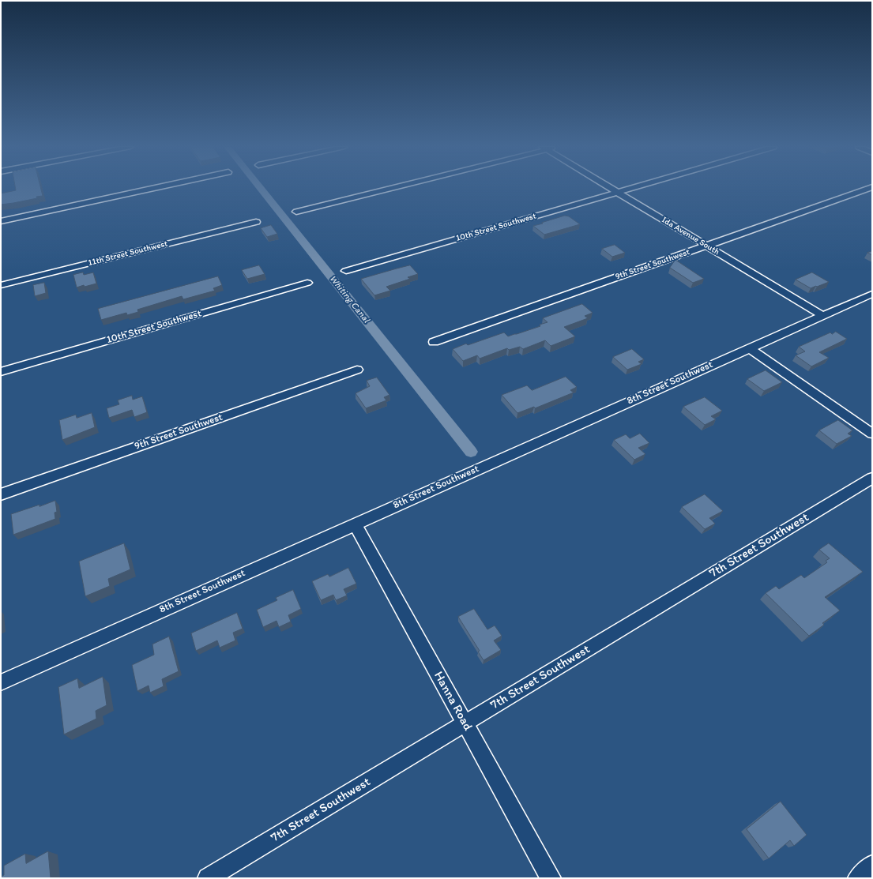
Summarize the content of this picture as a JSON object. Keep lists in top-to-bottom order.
{
  "streets": {
    "street": [
      "10th Street Southwest",
      "Ida Avenue South",
      "11th Street Southwest",
      "9th Street Southwest",
      "8th Street Southwest",
      "7th Street Southwest",
      "Hanna Road"
    ]
  },
  "crossings": [
    ["10th Street Southwest", "Ida Avenue South"],
    ["Ida Avenue South", "9th Street Southwest"],
    ["Ida Avenue South", "8th Street Southwest"],
    ["8th Street Southwest", "Hanna Road"],
    ["7th Street Southwest", "Hanna Road"]
  ],
  "water": ["Whiting Canal"]
}
